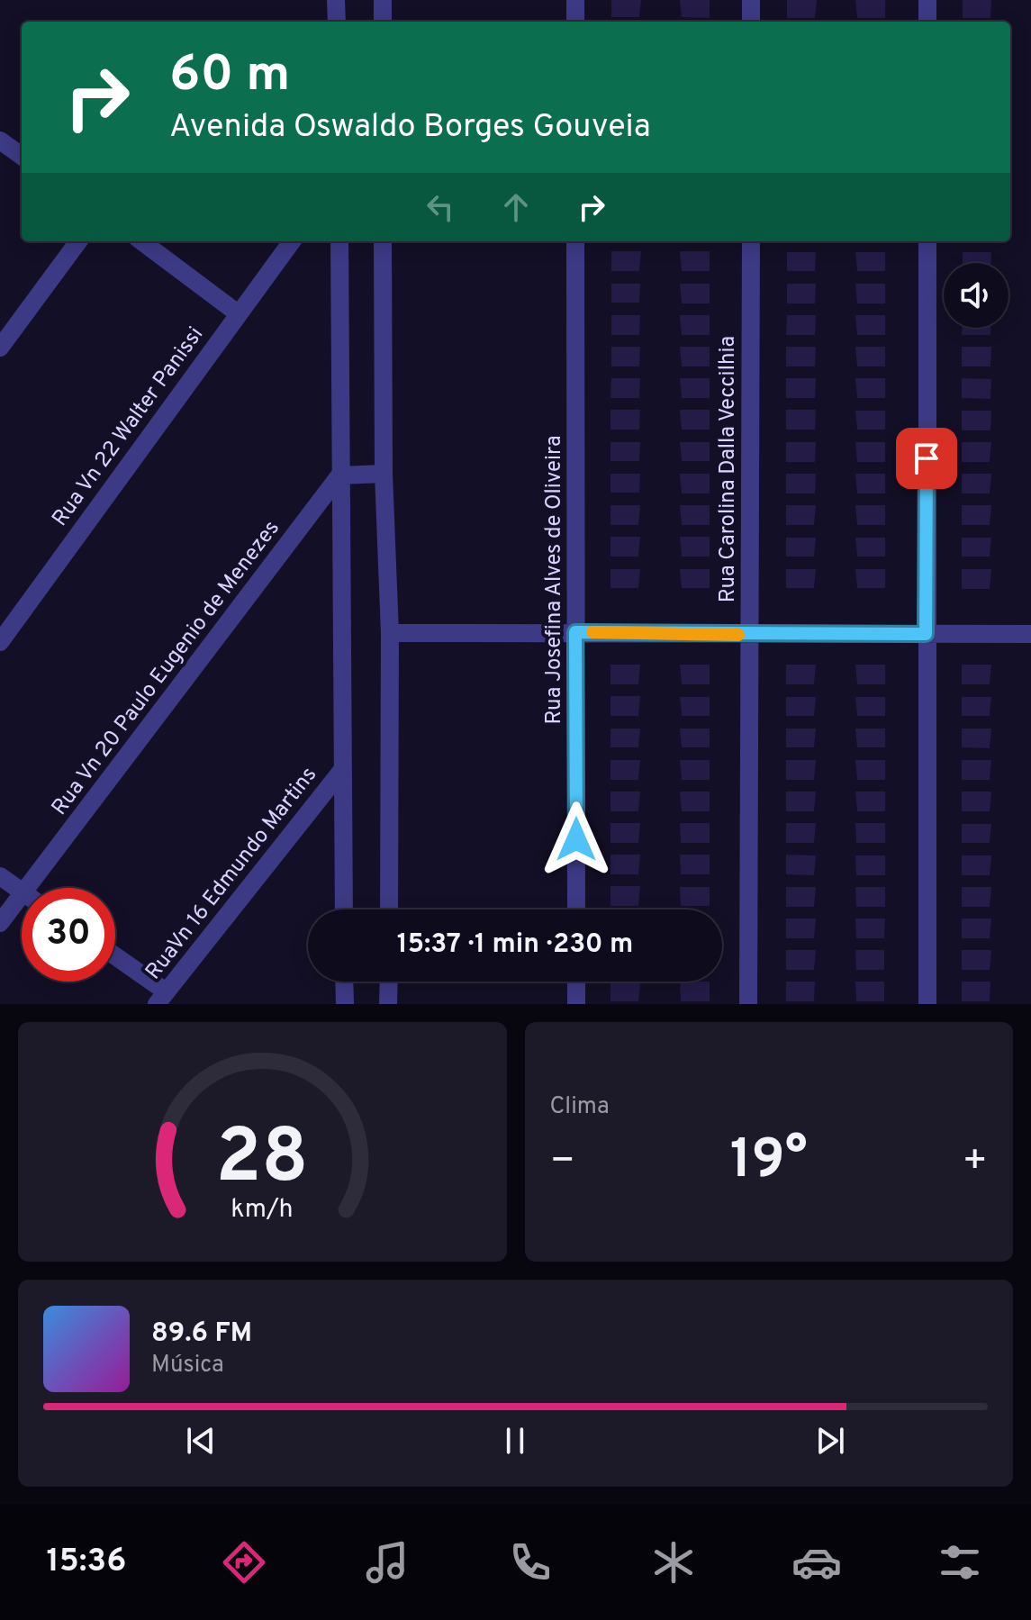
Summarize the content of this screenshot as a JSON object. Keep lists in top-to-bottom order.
{
  "streets": {
    "street": [
      "Rua Vn 22 Walter Panissi",
      "Rua Carolina Dalla Veccilhia",
      "Rua Josefina Alves de Oliveira",
      "Rua Vn 20 Paulo Eugenio de Menezes",
      "RuaVn 16 Edmundo Martins"
    ]
  },
  "page": {
    "turn": ["60 m", "Avenida Oswaldo Borges Gouveia"],
    "limit": "30",
    "trip": "15:37 · 1 min · 230 m",
    "tile": "Clima",
    "heat": ["−", "19°", "+"],
    "song": ["89.6 FM", "Música"],
    "tabs": "15:36",
    "gauge": ["28", "km/h"]
  }
}
